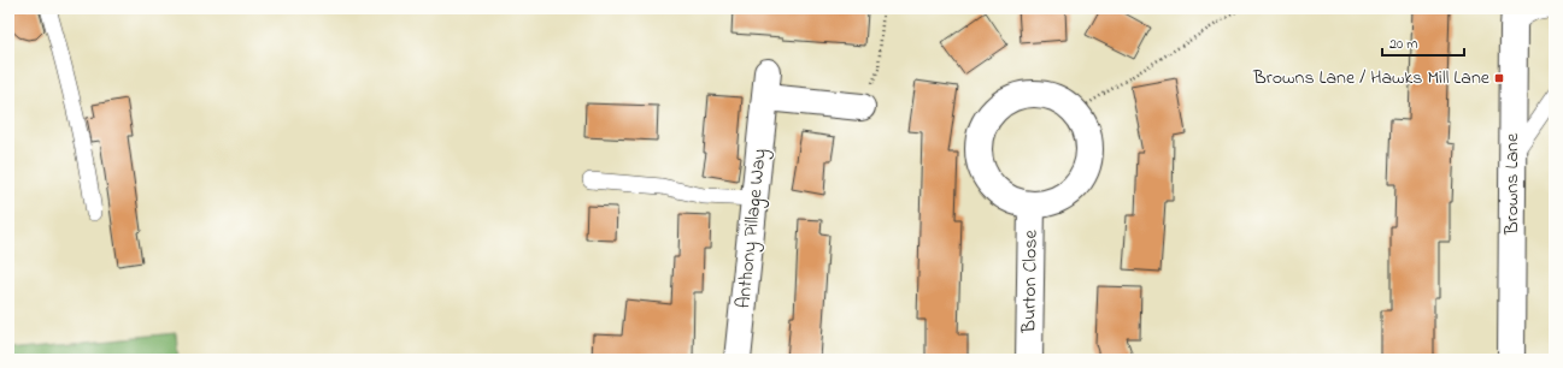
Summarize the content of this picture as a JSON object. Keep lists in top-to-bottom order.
{
  "streets": {
    "street": ["Browns Lane", "Anthony Pillage Way", "Burton Close"]
  },
  "places": {
    "transit": ["Browns Lane / Hawks Mill Lane"]
  },
  "scale_bar": "20 m"
}
